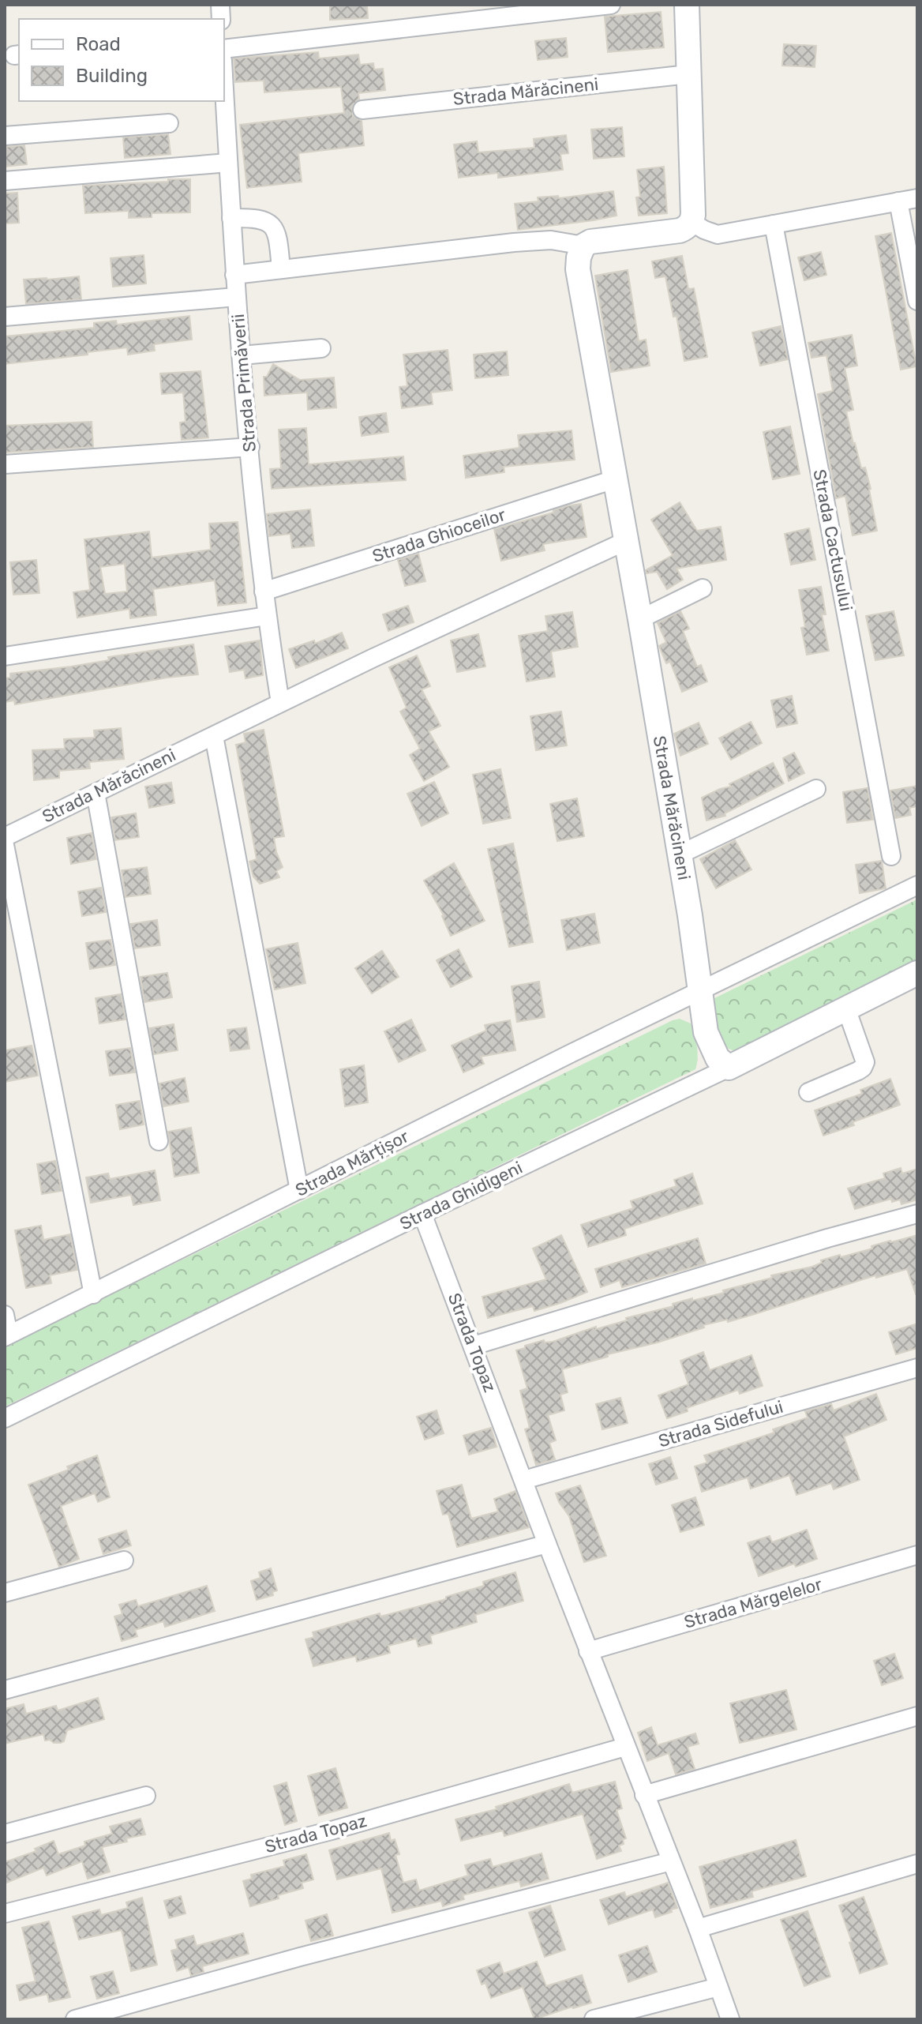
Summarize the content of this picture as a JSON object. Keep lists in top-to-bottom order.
{
  "streets": {
    "street": [
      "Strada Mărăcineni",
      "Strada Primăverii",
      "Strada Ghioceilor",
      "Strada Cactusului",
      "Strada Mărțișor",
      "Strada Ghidigeni",
      "Strada Topaz",
      "Strada Sidefului",
      "Strada Mărgelelor"
    ]
  },
  "crossings": [
    ["Strada Mărăcineni", "Strada Primăverii"],
    ["Strada Mărăcineni", "Strada Ghioceilor"],
    ["Strada Mărăcineni", "Strada Mărțișor"],
    ["Strada Mărăcineni", "Strada Ghidigeni"],
    ["Strada Primăverii", "Strada Ghioceilor"],
    ["Strada Ghidigeni", "Strada Topaz"],
    ["Strada Topaz", "Strada Sidefului"],
    ["Strada Topaz", "Strada Mărgelelor"]
  ],
  "legend": ["Road", "Building"]
}
